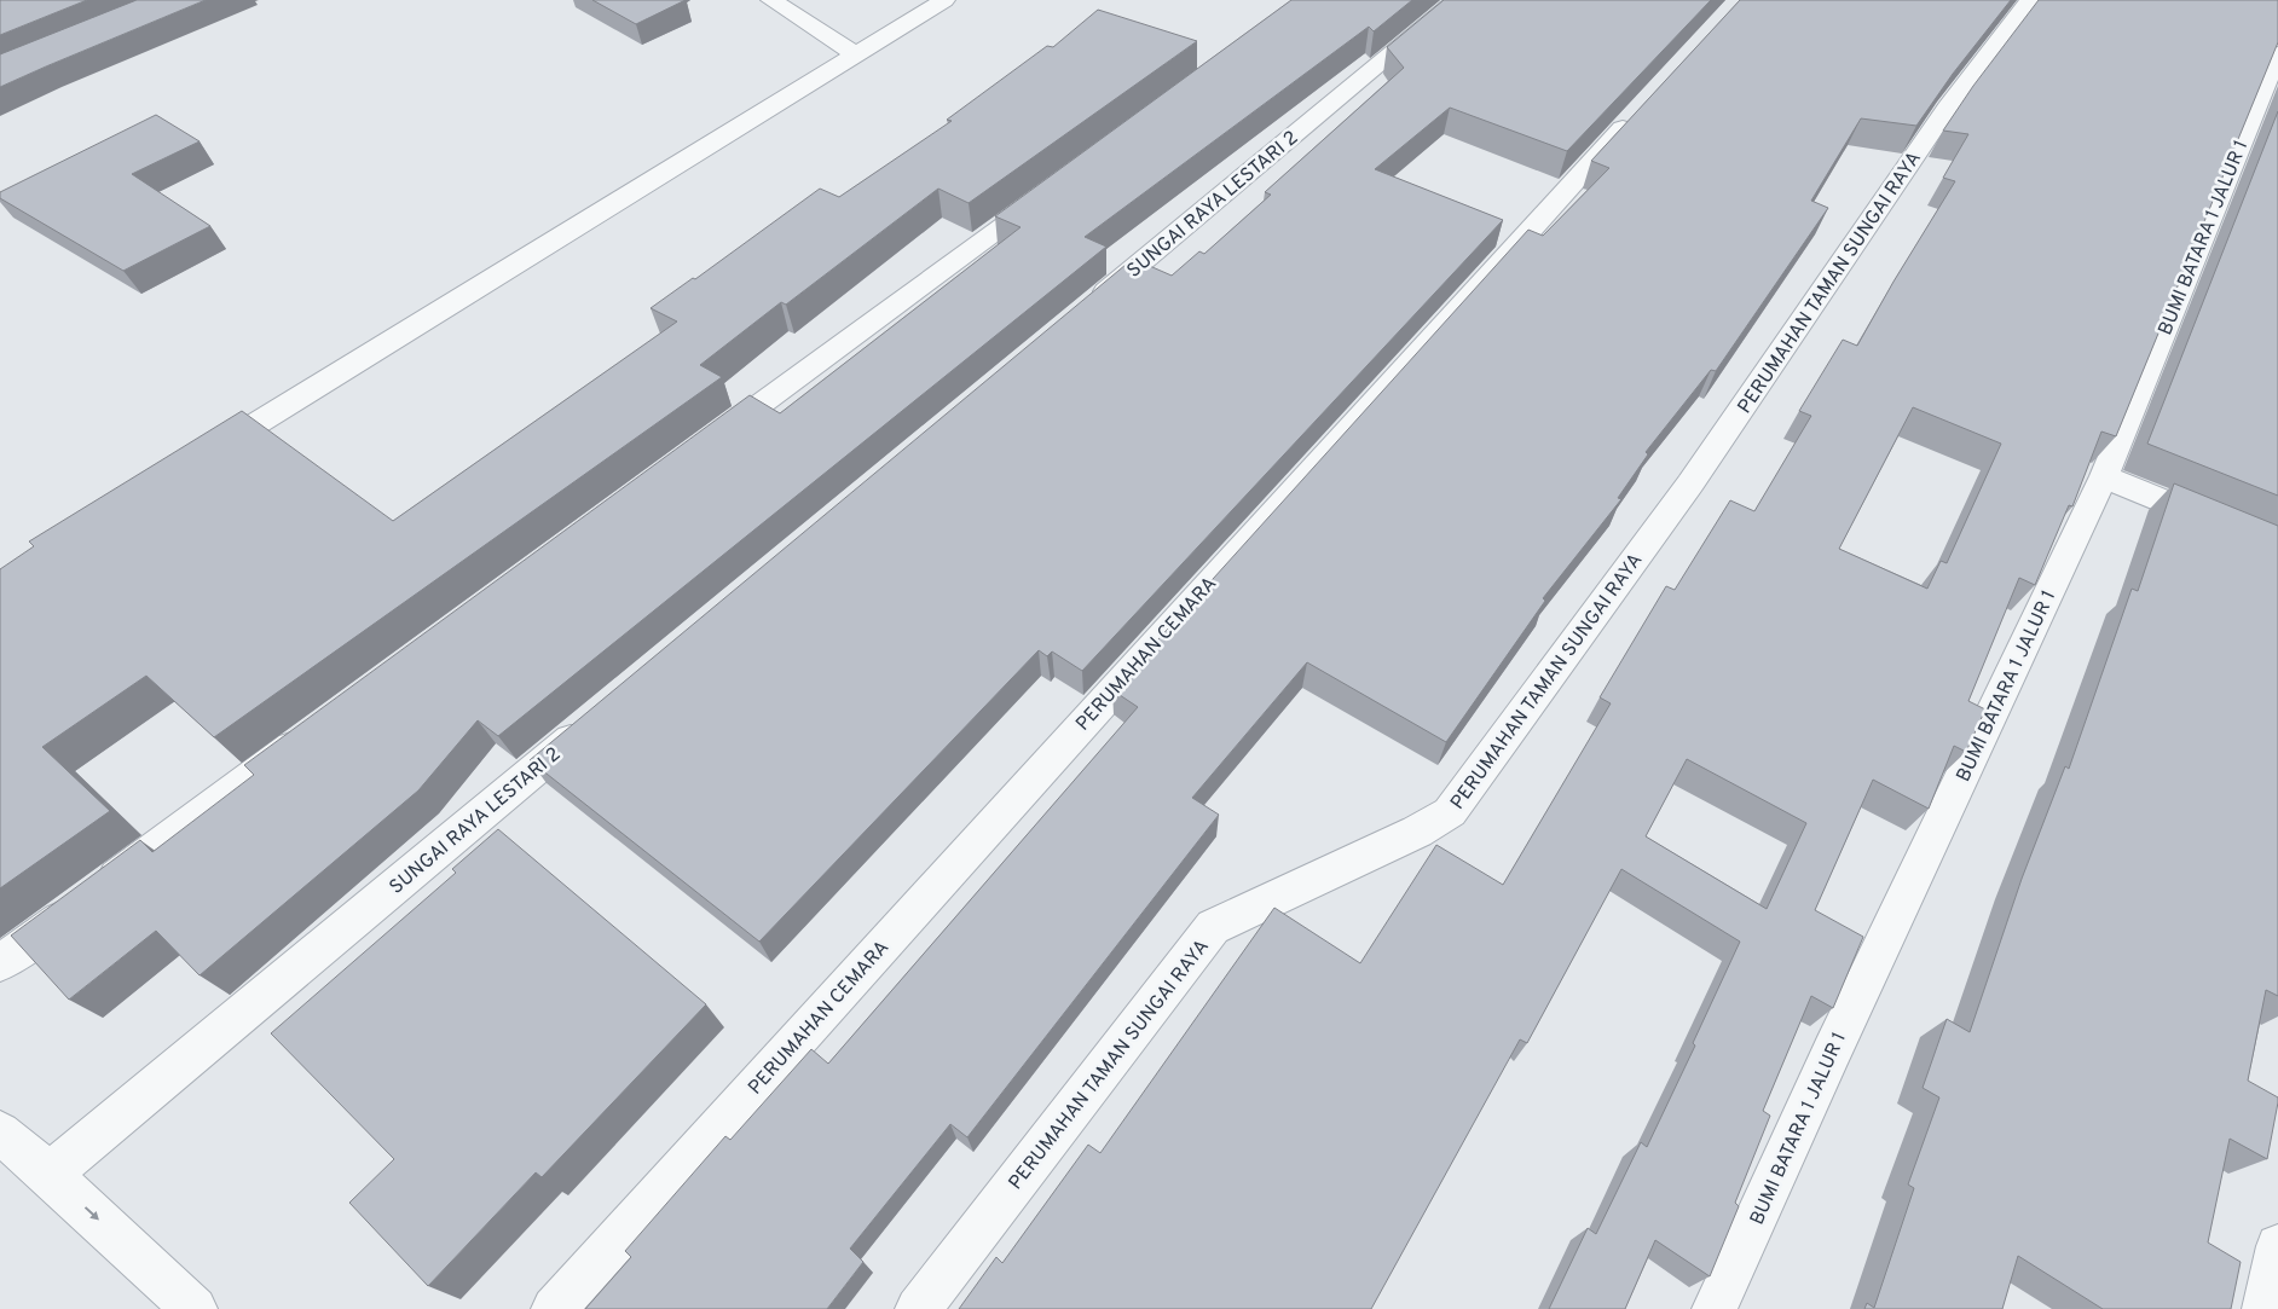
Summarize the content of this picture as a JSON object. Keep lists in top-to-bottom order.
{
  "streets": {
    "street": [
      "SUNGAI RAYA LESTARI 2",
      "BUMI BATARA 1 JALUR 1",
      "PERUMAHAN TAMAN SUNGAI RAYA",
      "PERUMAHAN CEMARA"
    ]
  }
}
